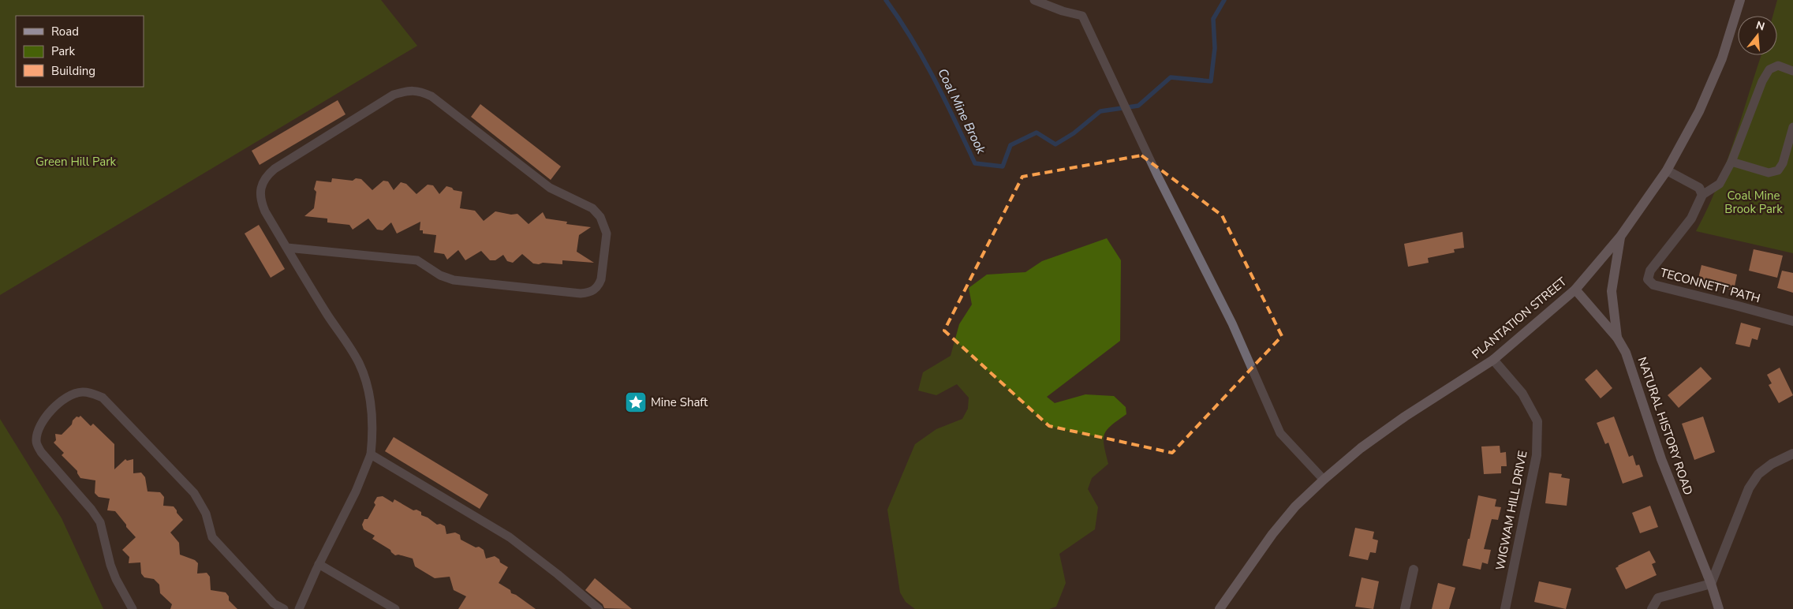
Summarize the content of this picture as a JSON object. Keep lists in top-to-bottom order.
{
  "streets": {
    "main road": ["PLANTATION STREET", "NATURAL HISTORY ROAD"],
    "street": ["TECONNETT PATH", "WIGWAM HILL DRIVE"]
  },
  "crossings": [
    ["PLANTATION STREET", "NATURAL HISTORY ROAD"],
    ["PLANTATION STREET", "WIGWAM HILL DRIVE"]
  ],
  "water": ["Coal Mine Brook"],
  "parks": ["Green Hill Park", "Coal Mine Brook Park"],
  "places": {
    "place": ["Mine Shaft"]
  },
  "legend": ["Road", "Park", "Building"],
  "north": "top"
}
